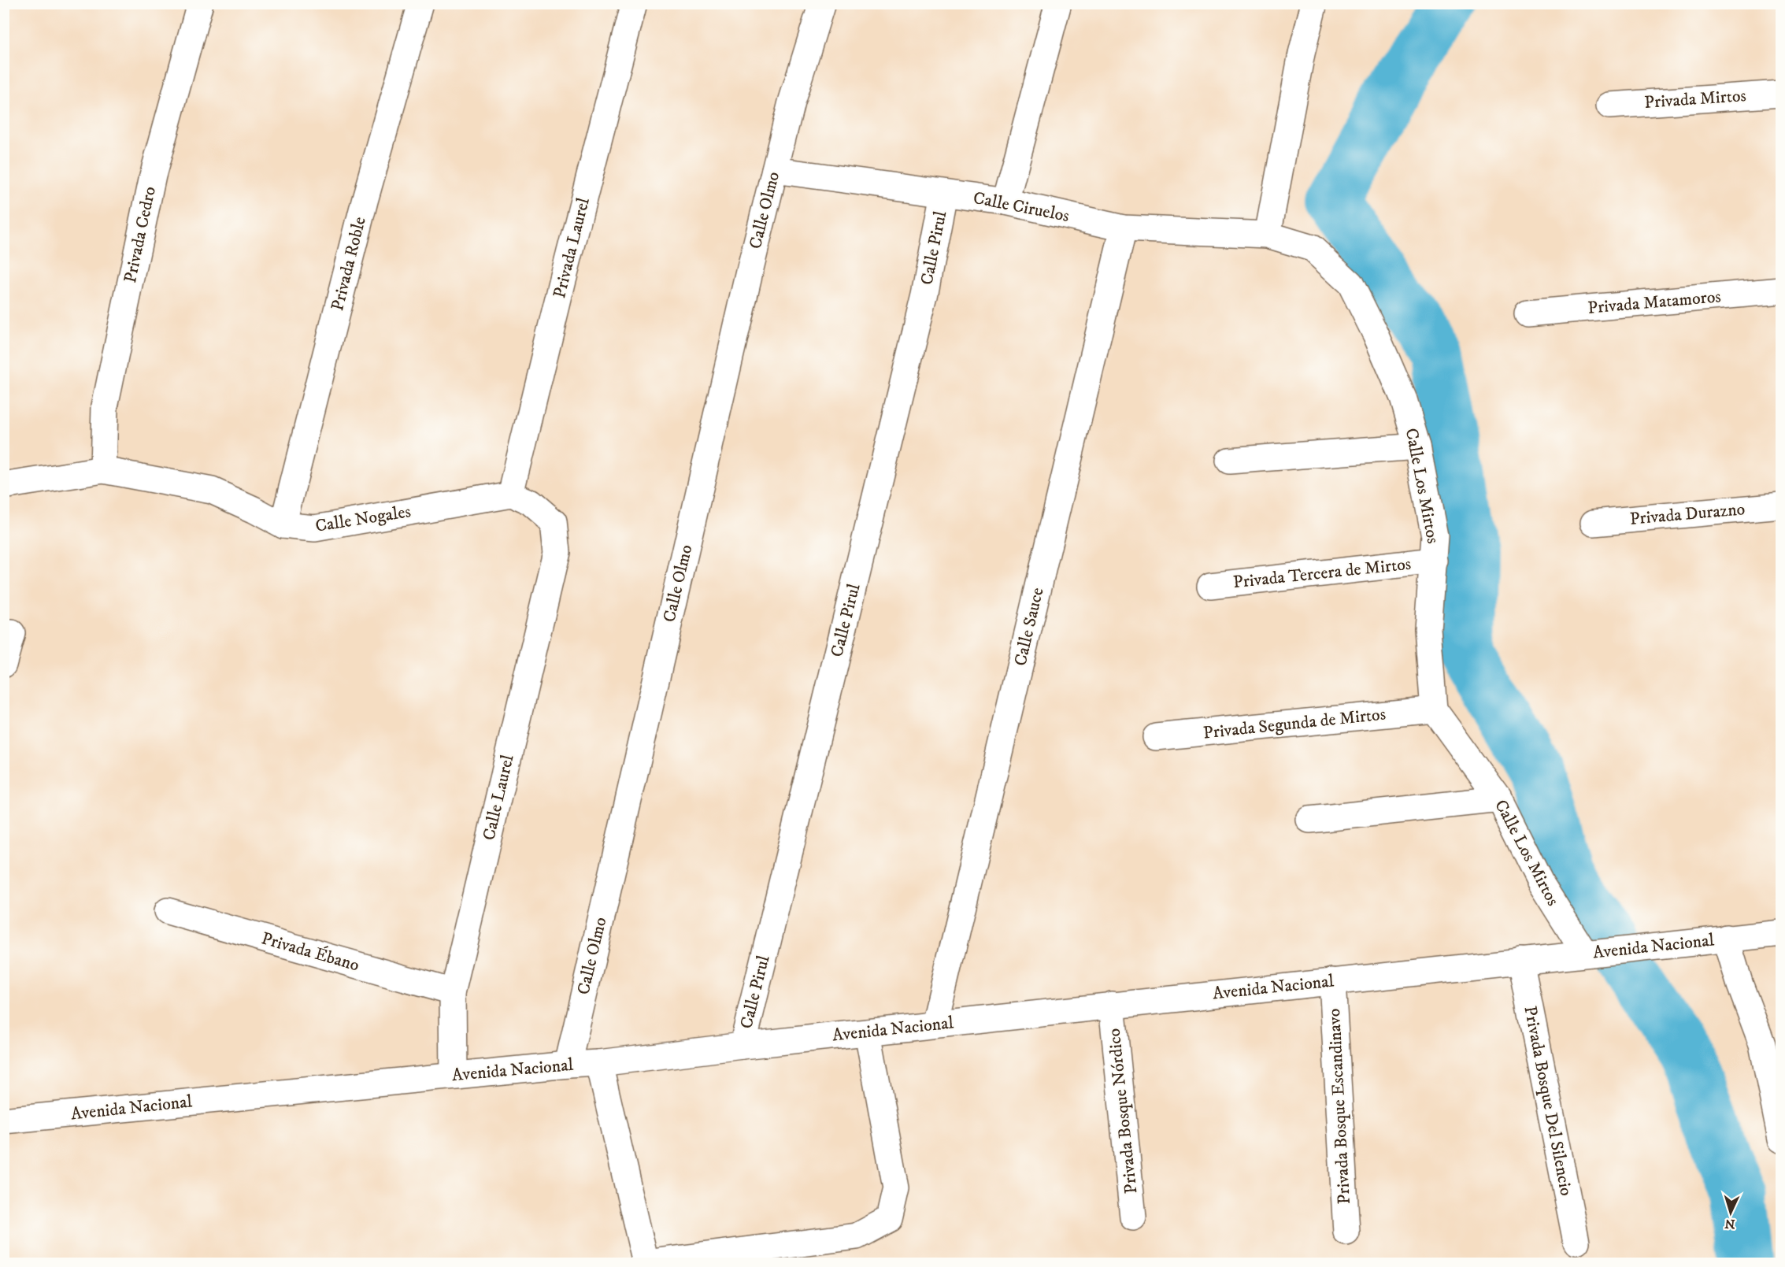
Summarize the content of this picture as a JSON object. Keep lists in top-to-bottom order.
{
  "streets": {
    "street": [
      "Privada Mirtos",
      "Calle Ciruelos",
      "Calle Olmo",
      "Privada Cedro",
      "Privada Laurel",
      "Calle Pirul",
      "Privada Roble",
      "Privada Matamoros",
      "Calle Los Mirtos",
      "Privada Durazno",
      "Calle Nogales",
      "Privada Tercera de Mirtos",
      "Calle Sauce",
      "Privada Segunda de Mirtos",
      "Calle Laurel",
      "Avenida Nacional",
      "Privada Ébano",
      "Privada Bosque Del Silencio",
      "Privada Bosque Escandinavo",
      "Privada Bosque Nórdico"
    ]
  },
  "crossings": [
    ["Calle Ciruelos", "Calle Olmo"],
    ["Calle Ciruelos", "Calle Pirul"],
    ["Calle Ciruelos", "Calle Los Mirtos"],
    ["Calle Ciruelos", "Calle Sauce"],
    ["Calle Olmo", "Avenida Nacional"],
    ["Privada Cedro", "Calle Nogales"],
    ["Privada Laurel", "Calle Nogales"],
    ["Privada Laurel", "Calle Laurel"],
    ["Calle Pirul", "Avenida Nacional"],
    ["Privada Roble", "Calle Nogales"],
    ["Calle Los Mirtos", "Privada Tercera de Mirtos"],
    ["Calle Los Mirtos", "Privada Segunda de Mirtos"],
    ["Calle Los Mirtos", "Avenida Nacional"],
    ["Calle Nogales", "Calle Laurel"],
    ["Calle Sauce", "Avenida Nacional"],
    ["Calle Laurel", "Avenida Nacional"],
    ["Calle Laurel", "Privada Ébano"],
    ["Avenida Nacional", "Privada Bosque Del Silencio"],
    ["Avenida Nacional", "Privada Bosque Escandinavo"],
    ["Avenida Nacional", "Privada Bosque Nórdico"]
  ],
  "north": "bottom"
}
